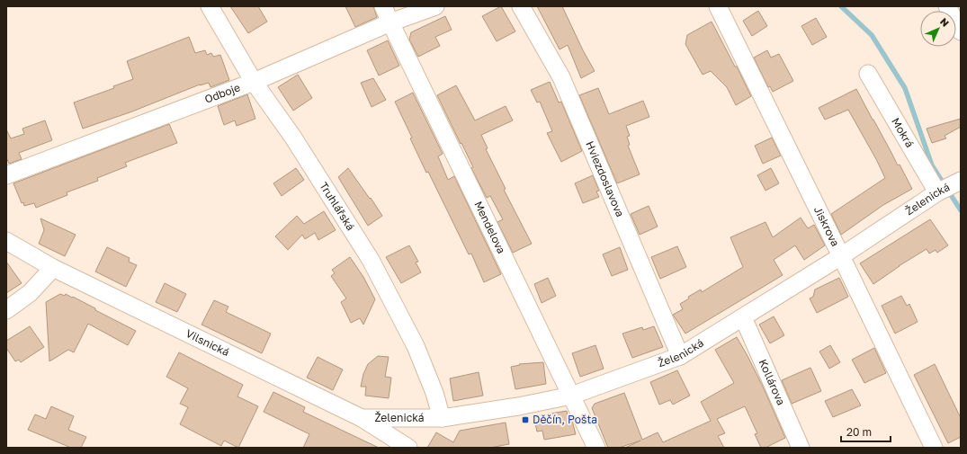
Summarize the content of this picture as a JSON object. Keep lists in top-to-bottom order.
{
  "streets": {
    "street": [
      "Odboje",
      "Mokrá",
      "Hviezdoslavova",
      "Želenická",
      "Truhlářská",
      "Jiskrova",
      "Mendelova",
      "Vilsnická",
      "Kollárova"
    ]
  },
  "crossings": [
    ["Odboje", "Truhlářská"],
    ["Odboje", "Mendelova"],
    ["Mokrá", "Želenická"],
    ["Hviezdoslavova", "Želenická"],
    ["Želenická", "Truhlářská"],
    ["Želenická", "Jiskrova"],
    ["Želenická", "Mendelova"],
    ["Želenická", "Vilsnická"],
    ["Želenická", "Kollárova"]
  ],
  "places": {
    "transit": ["Děčín, Pošta"]
  },
  "scale_bar": "20 m",
  "north": "top right"
}
